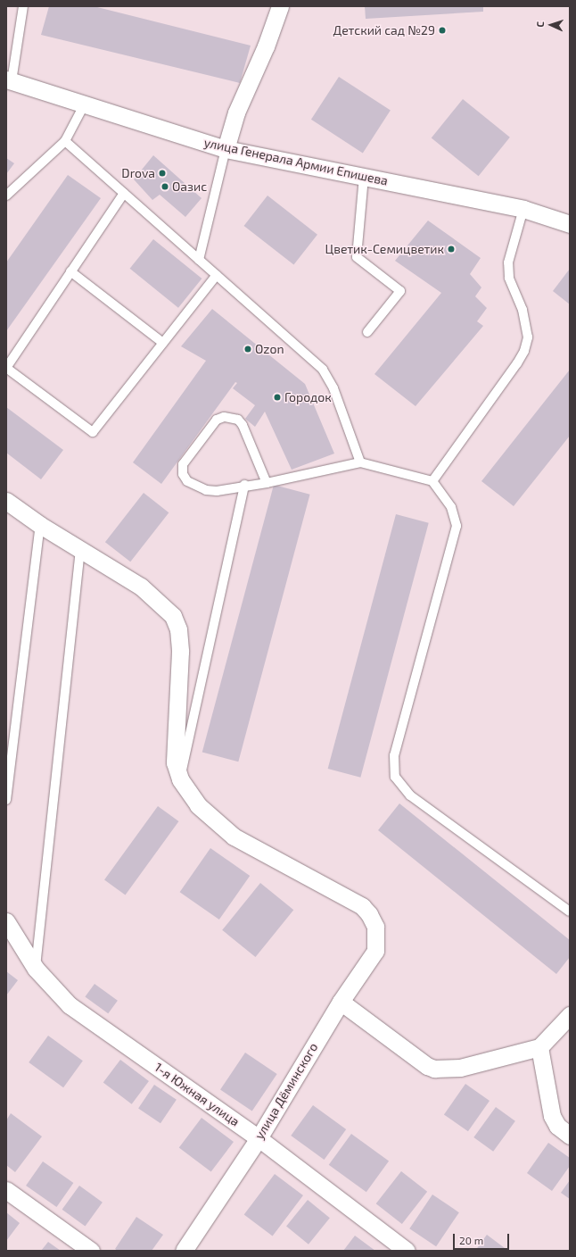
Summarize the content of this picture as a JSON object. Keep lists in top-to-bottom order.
{
  "streets": {
    "street": ["улица Генерала Армии Епишева", "улица Дёминского", "1-я Южная улица"]
  },
  "crossings": [
    ["улица Дёминского", "1-я Южная улица"]
  ],
  "places": [
    "Детский сад №29",
    "Drova",
    "Оазис",
    "Цветик-Семицветик",
    "Ozon",
    "Городок"
  ],
  "scale_bar": "20 m",
  "north": "left"
}
